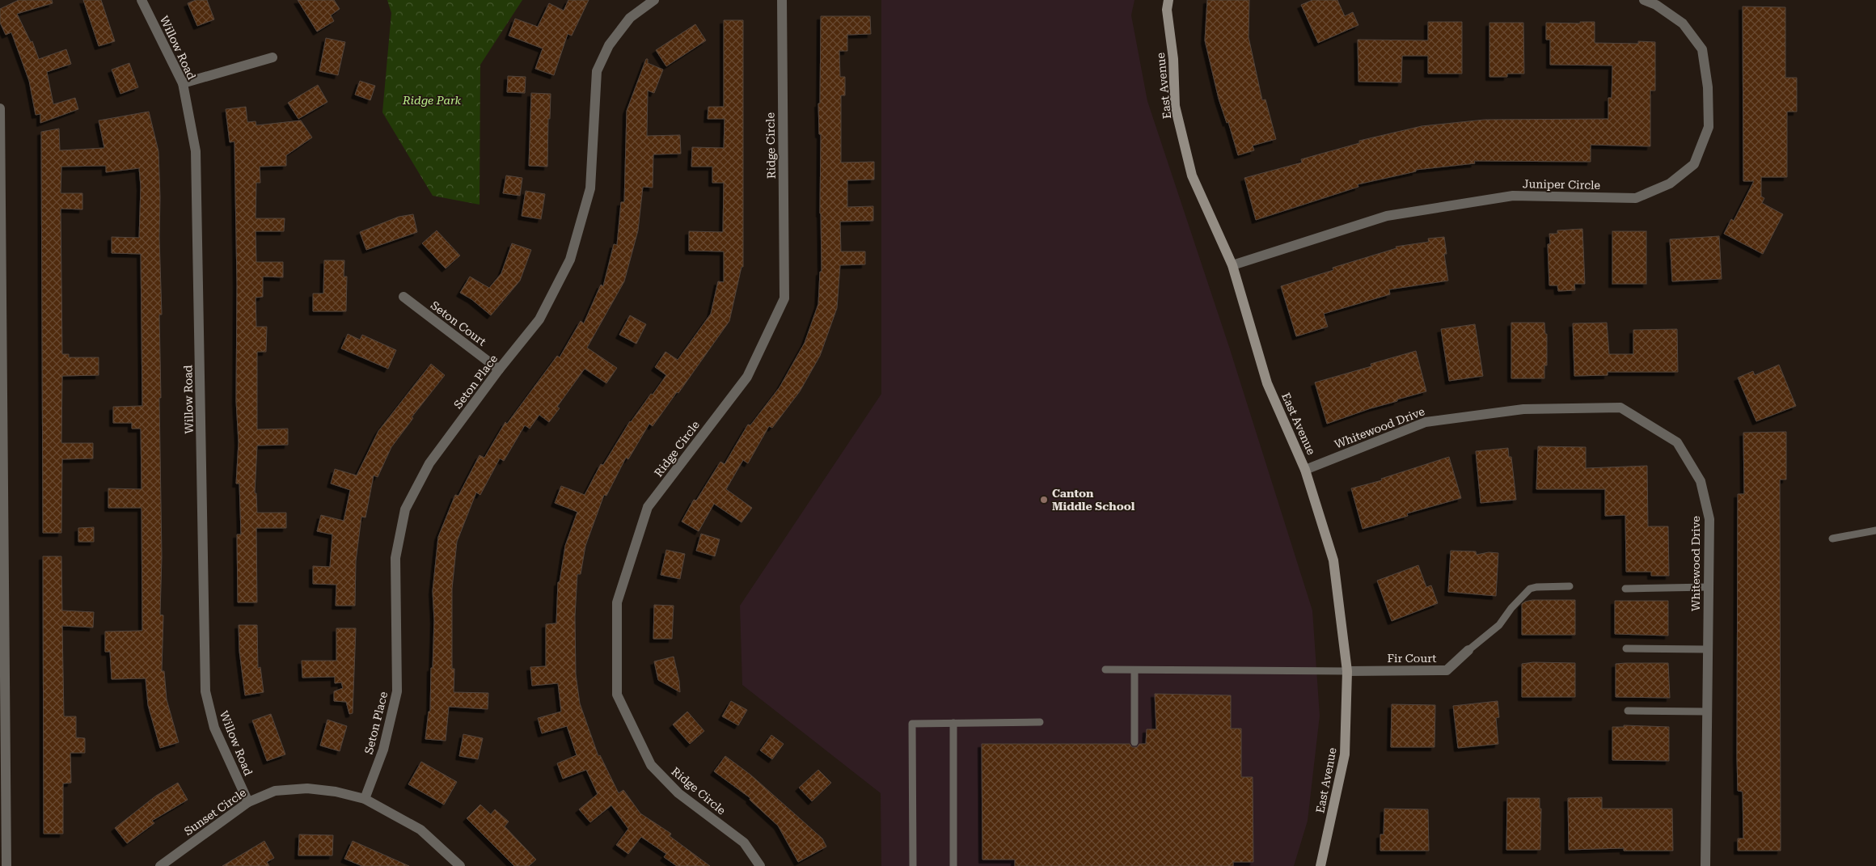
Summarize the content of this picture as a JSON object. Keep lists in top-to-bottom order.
{
  "streets": {
    "street": [
      "Willow Road",
      "East Avenue",
      "Ridge Circle",
      "Juniper Circle",
      "Seton Court",
      "Seton Place",
      "Whitewood Drive",
      "Fir Court",
      "Sunset Circle"
    ]
  },
  "crossings": [
    ["Willow Road", "Sunset Circle"],
    ["East Avenue", "Juniper Circle"],
    ["East Avenue", "Whitewood Drive"],
    ["East Avenue", "Fir Court"],
    ["Seton Court", "Seton Place"],
    ["Seton Place", "Sunset Circle"]
  ],
  "parks": ["Ridge Park"],
  "places": ["Canton Middle School"]
}
